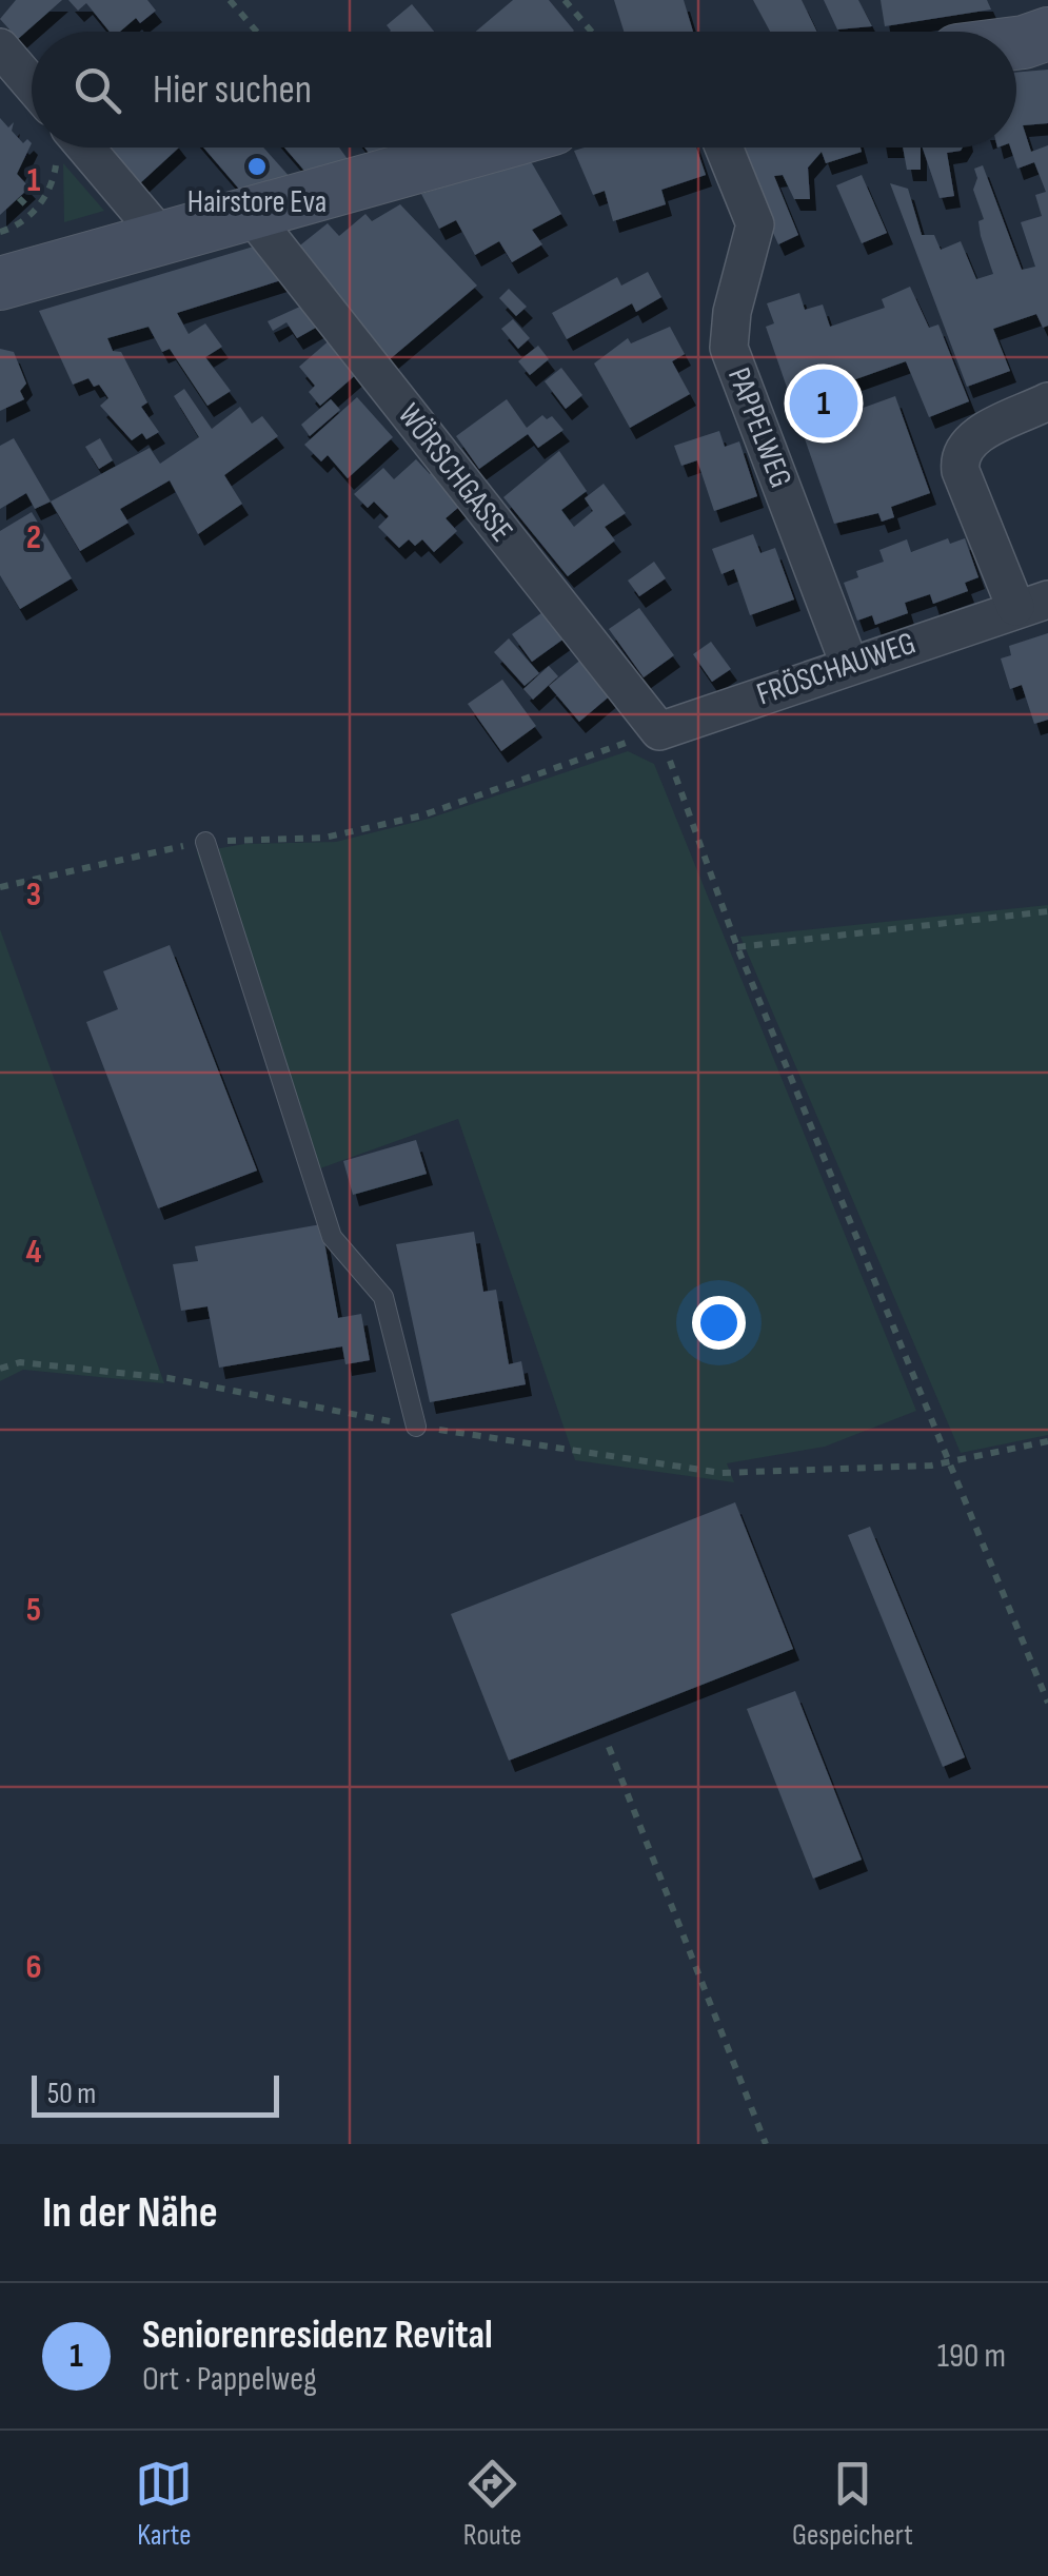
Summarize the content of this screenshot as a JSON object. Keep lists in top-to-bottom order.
{
  "streets": {
    "street": ["PAPPELWEG", "WÖRSCHGASSE", "FRÖSCHAUWEG"]
  },
  "crossings": [
    ["PAPPELWEG", "FRÖSCHAUWEG"],
    ["WÖRSCHGASSE", "FRÖSCHAUWEG"]
  ],
  "places": ["Hairstore Eva"],
  "scale_bar": "50 m",
  "page": {
    "search": "Hier suchen",
    "pins": "1",
    "scale": "50 m",
    "heading": "In der Nähe",
    "list": [
      {
        "mark": "1",
        "name": "Seniorenresidenz Revital",
        "note": "Ort · Pappelweg",
        "value": "190 m"
      }
    ],
    "nav": ["Karte", "Route", "Gespeichert"]
  },
  "grid": {
    "rows": [
      "1",
      "2",
      "3",
      "4",
      "5",
      "6"
    ]
  }
}
